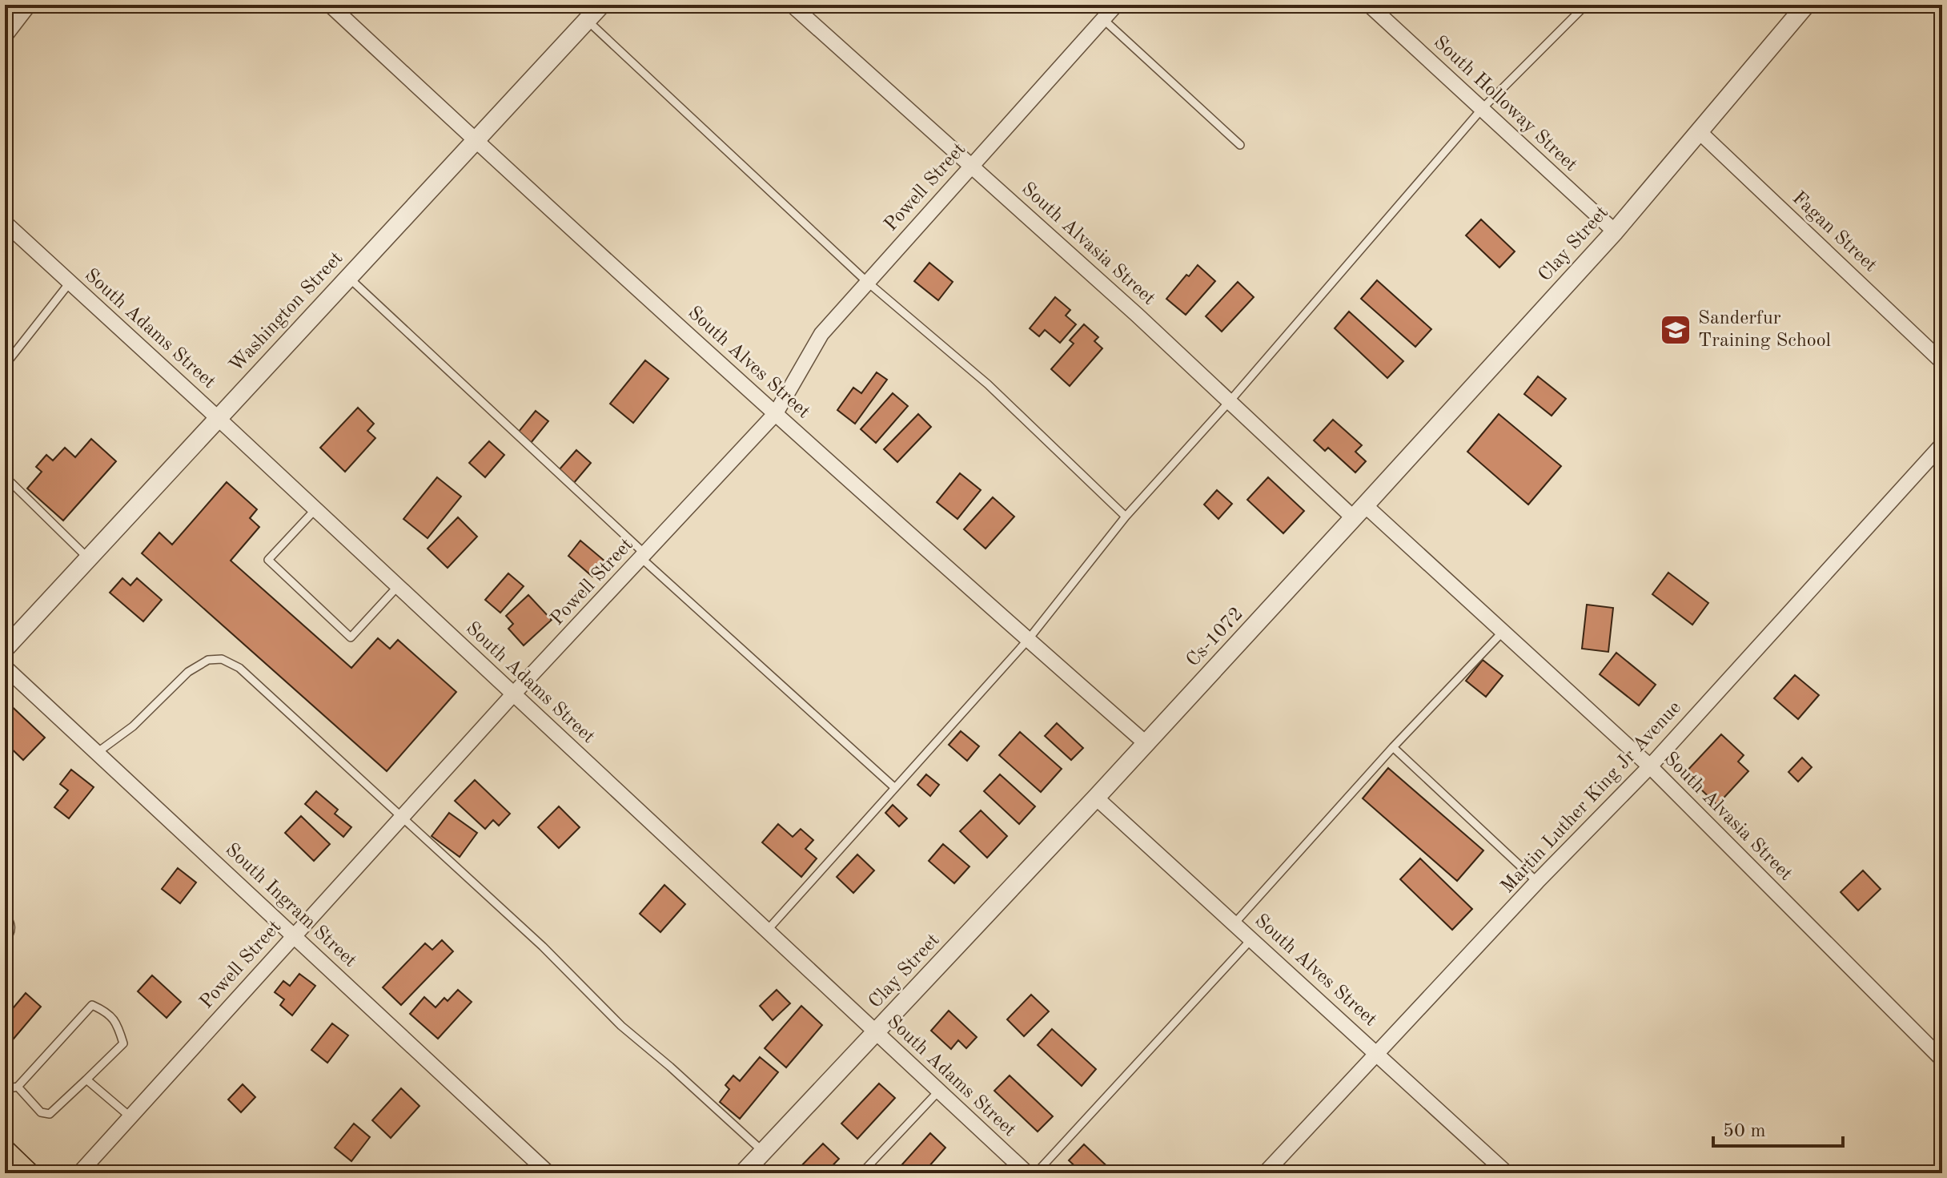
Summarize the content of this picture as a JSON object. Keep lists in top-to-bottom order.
{
  "streets": {
    "street": [
      "South Holloway Street",
      "Powell Street",
      "Fagan Street",
      "South Alvasia Street",
      "Clay Street",
      "Washington Street",
      "South Adams Street",
      "South Alves Street",
      "Cs-1072",
      "Martin Luther King Jr Avenue",
      "South Ingram Street"
    ]
  },
  "crossings": [
    ["South Holloway Street", "Clay Street"],
    ["Powell Street", "South Alvasia Street"],
    ["Powell Street", "South Adams Street"],
    ["Powell Street", "South Alves Street"],
    ["Powell Street", "South Ingram Street"],
    ["Fagan Street", "Clay Street"],
    ["South Alvasia Street", "Clay Street"],
    ["South Alvasia Street", "Cs-1072"],
    ["South Alvasia Street", "Martin Luther King Jr Avenue"],
    ["Clay Street", "South Adams Street"],
    ["Clay Street", "South Alves Street"],
    ["Clay Street", "Cs-1072"],
    ["Washington Street", "South Adams Street"],
    ["Washington Street", "South Alves Street"],
    ["South Alves Street", "Cs-1072"],
    ["South Alves Street", "Martin Luther King Jr Avenue"]
  ],
  "places": {
    "school or university": ["Sanderfur Training School"]
  },
  "scale_bar": "50 m"
}
